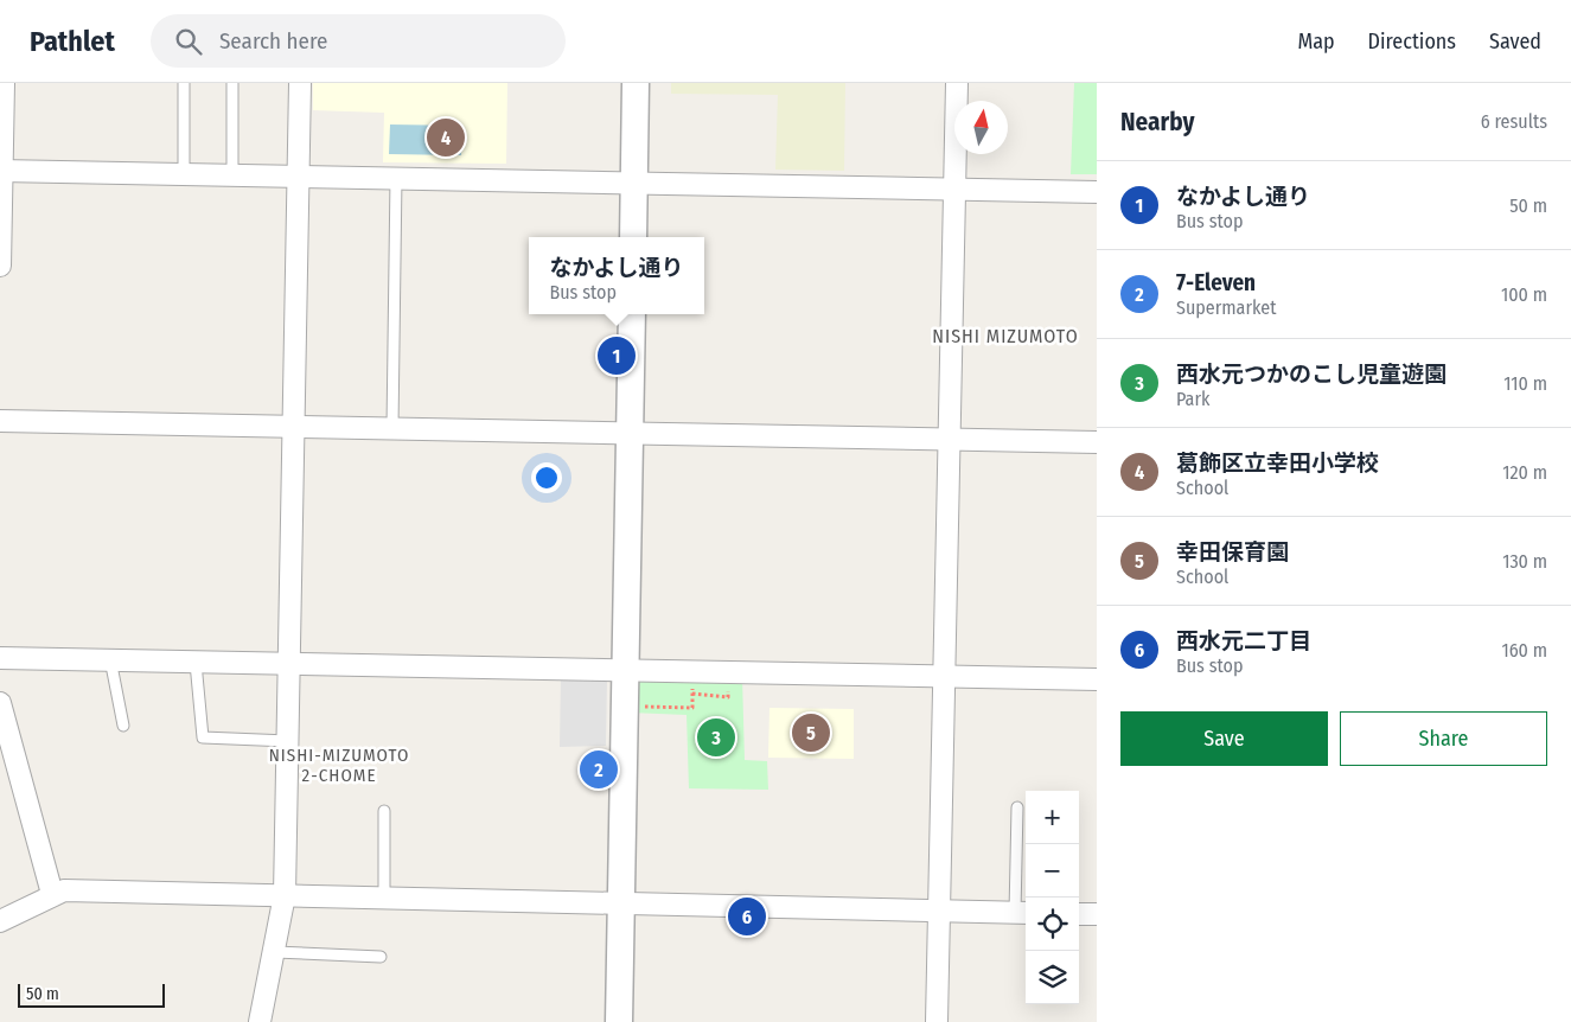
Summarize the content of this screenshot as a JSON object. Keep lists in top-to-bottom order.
{
  "districts": ["NISHI MIZUMOTO", "NISHI-MIZUMOTO 2-CHOME"],
  "scale_bar": "50 m",
  "north": "top",
  "page": {
    "header": "Pathlet",
    "search": "Search here",
    "nav": ["Map", "Directions", "Saved"],
    "heading": ["Nearby", "6 results"],
    "pins": [
      "4",
      "1",
      "5",
      "3",
      "2",
      "6"
    ],
    "list": [
      {
        "mark": "1",
        "name": "なかよし通り",
        "note": "Bus stop",
        "value": "50 m"
      },
      {
        "mark": "2",
        "name": "7-Eleven",
        "note": "Supermarket",
        "value": "100 m"
      },
      {
        "mark": "3",
        "name": "西水元つかのこし児童遊園",
        "note": "Park",
        "value": "110 m"
      },
      {
        "mark": "4",
        "name": "葛飾区立幸田小学校",
        "note": "School",
        "value": "120 m"
      },
      {
        "mark": "5",
        "name": "幸田保育園",
        "note": "School",
        "value": "130 m"
      },
      {
        "mark": "6",
        "name": "西水元二丁目",
        "note": "Bus stop",
        "value": "160 m"
      }
    ],
    "popup": ["なかよし通り", "Bus stop"],
    "buttons": ["Save", "Share"],
    "map_buttons": ["+", "−"],
    "scale": "50 m"
  }
}
